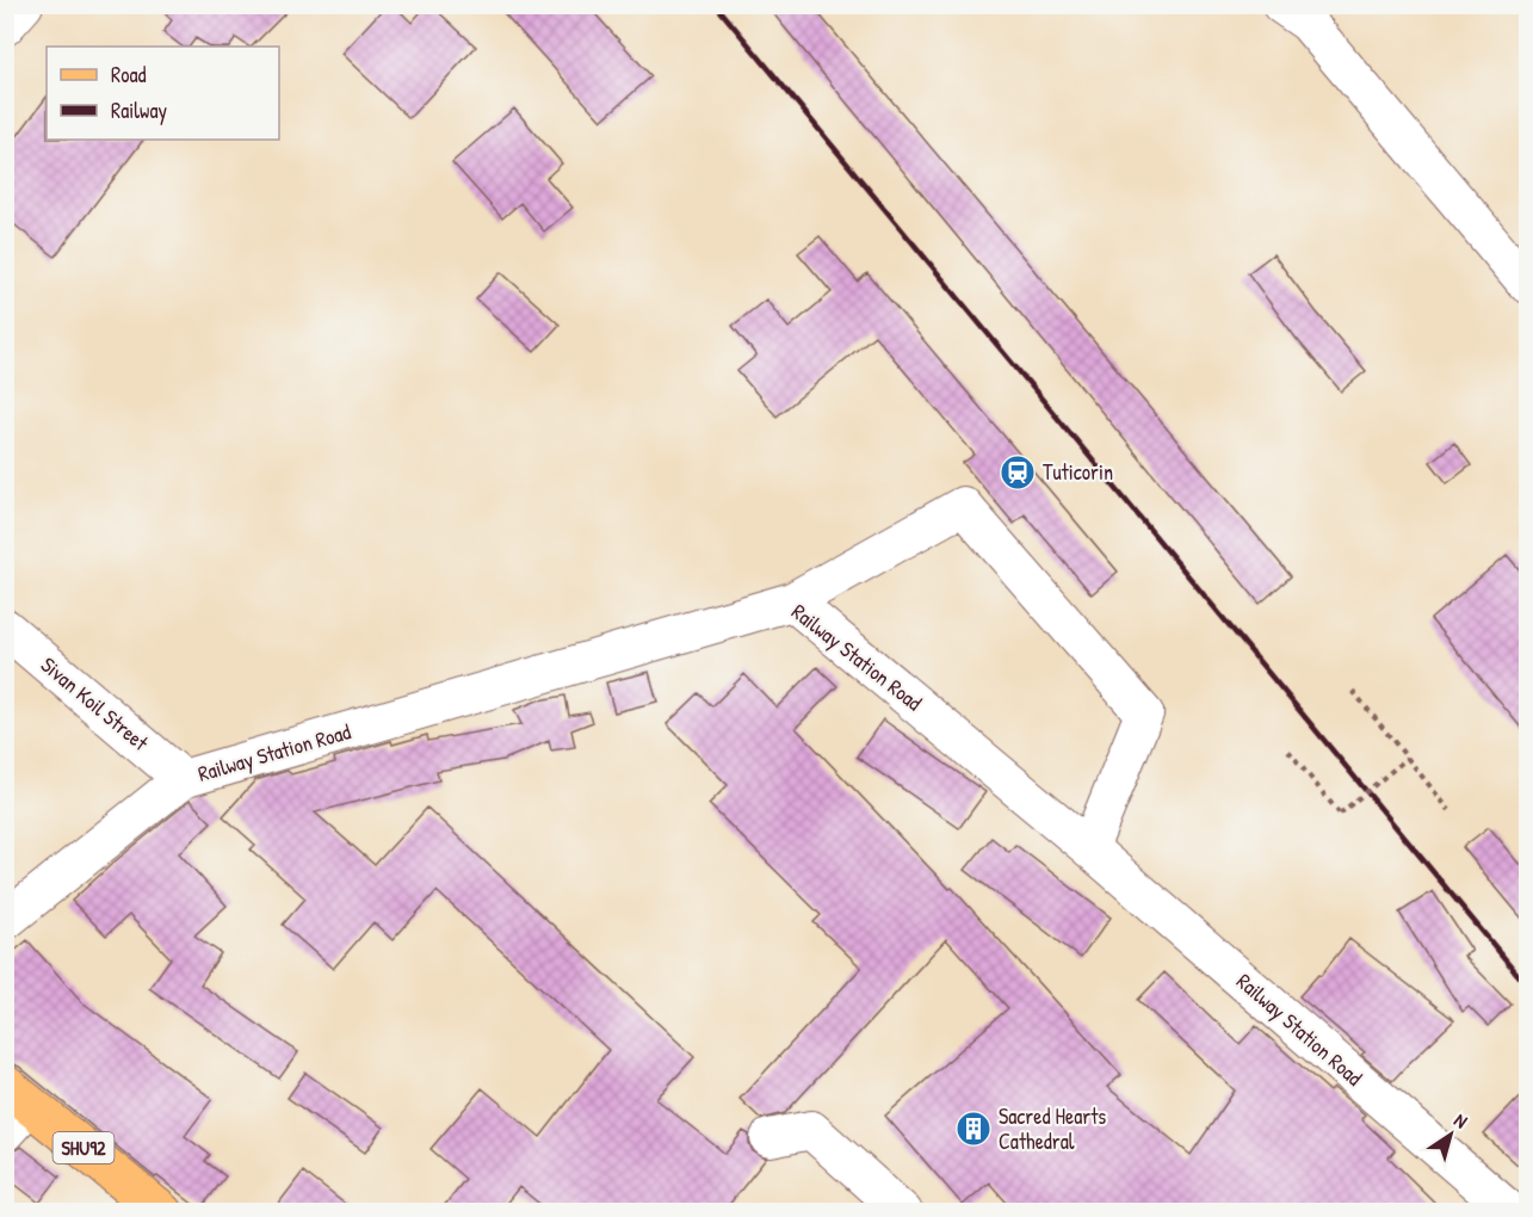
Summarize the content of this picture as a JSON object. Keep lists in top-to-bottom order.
{
  "streets": {
    "main road": ["SHU92"],
    "street": ["Railway Station Road", "Sivan Koil Street"]
  },
  "crossings": [
    ["Railway Station Road", "Sivan Koil Street"]
  ],
  "places": {
    "station": ["Tuticorin"],
    "building": ["Sacred Hearts Cathedral"]
  },
  "legend": ["Road", "Railway"],
  "north": "top right"
}
